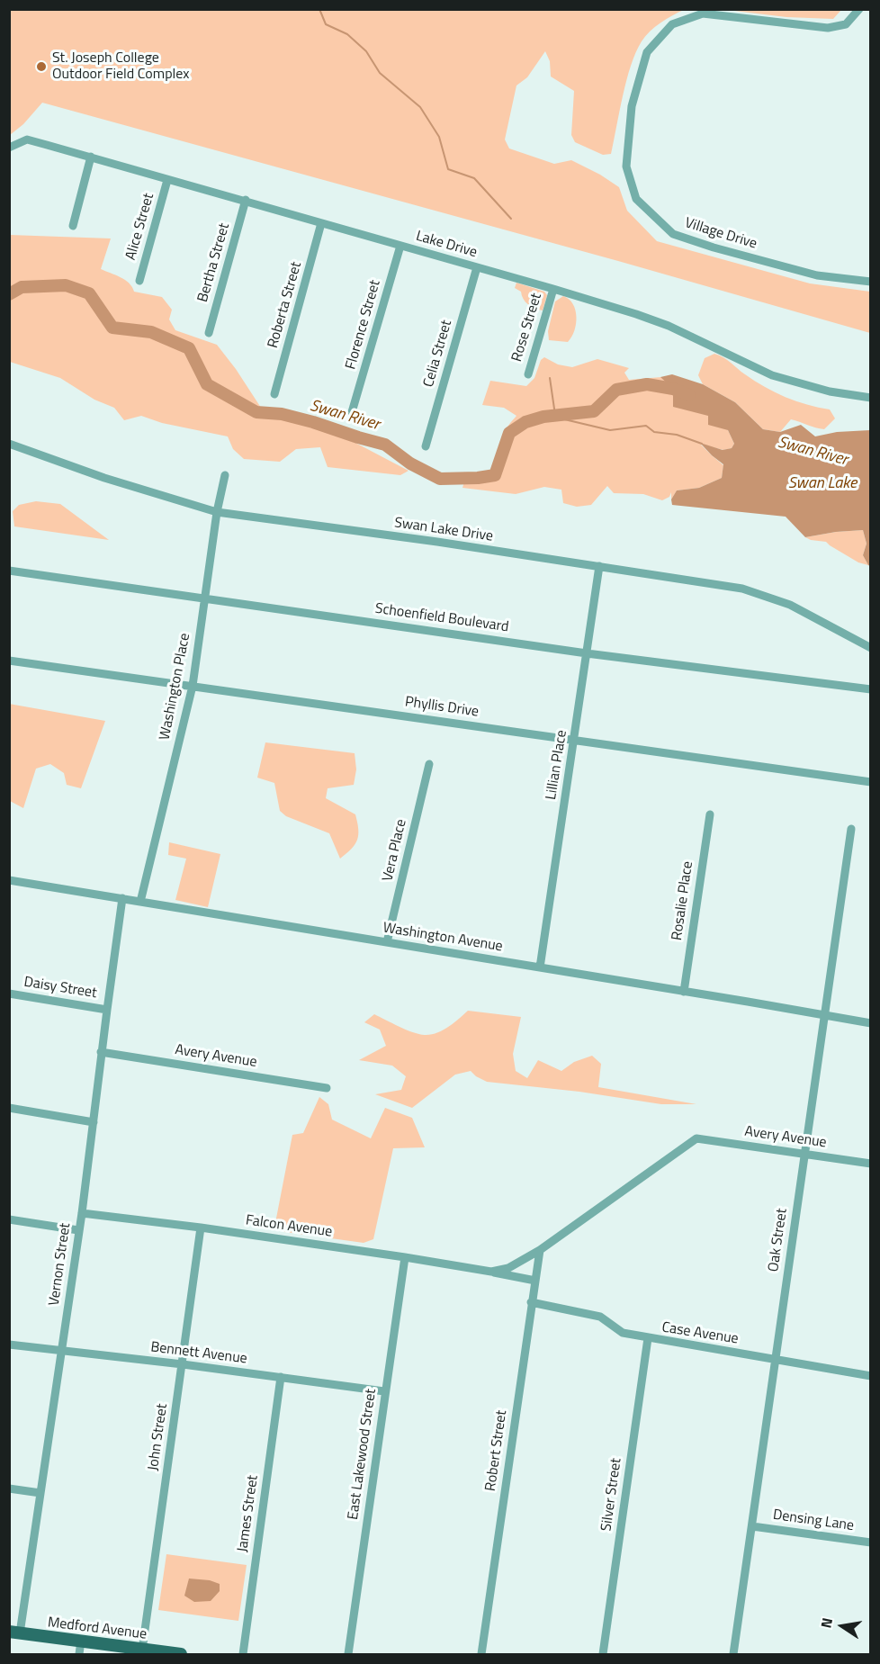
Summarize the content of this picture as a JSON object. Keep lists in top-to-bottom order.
{
  "streets": {
    "main road": ["Medford Avenue"],
    "street": [
      "Alice Street",
      "Village Drive",
      "Lake Drive",
      "Bertha Street",
      "Roberta Street",
      "Florence Street",
      "Rose Street",
      "Celia Street",
      "Swan Lake Drive",
      "Schoenfield Boulevard",
      "Washington Place",
      "Phyllis Drive",
      "Lillian Place",
      "Vera Place",
      "Rosalie Place",
      "Washington Avenue",
      "Daisy Street",
      "Avery Avenue",
      "Falcon Avenue",
      "Oak Street",
      "Vernon Street",
      "Case Avenue",
      "Bennett Avenue",
      "John Street",
      "Robert Street",
      "East Lakewood Street",
      "Silver Street",
      "James Street",
      "Densing Lane"
    ]
  },
  "crossings": [
    ["Alice Street", "Lake Drive"],
    ["Lake Drive", "Bertha Street"],
    ["Lake Drive", "Roberta Street"],
    ["Lake Drive", "Florence Street"],
    ["Lake Drive", "Rose Street"],
    ["Lake Drive", "Celia Street"],
    ["Swan Lake Drive", "Washington Place"],
    ["Swan Lake Drive", "Lillian Place"],
    ["Schoenfield Boulevard", "Washington Place"],
    ["Schoenfield Boulevard", "Lillian Place"],
    ["Washington Place", "Phyllis Drive"],
    ["Washington Place", "Washington Avenue"],
    ["Phyllis Drive", "Lillian Place"],
    ["Lillian Place", "Washington Avenue"],
    ["Vera Place", "Washington Avenue"],
    ["Rosalie Place", "Washington Avenue"],
    ["Washington Avenue", "Oak Street"],
    ["Washington Avenue", "Vernon Street"],
    ["Daisy Street", "Vernon Street"],
    ["Avery Avenue", "Falcon Avenue"],
    ["Avery Avenue", "Oak Street"],
    ["Avery Avenue", "Vernon Street"],
    ["Falcon Avenue", "Vernon Street"],
    ["Falcon Avenue", "John Street"],
    ["Falcon Avenue", "Robert Street"],
    ["Falcon Avenue", "East Lakewood Street"],
    ["Oak Street", "Case Avenue"],
    ["Oak Street", "Densing Lane"],
    ["Vernon Street", "Bennett Avenue"],
    ["Vernon Street", "Medford Avenue"],
    ["Case Avenue", "Robert Street"],
    ["Case Avenue", "Silver Street"],
    ["Bennett Avenue", "John Street"],
    ["Bennett Avenue", "East Lakewood Street"],
    ["Bennett Avenue", "James Street"],
    ["John Street", "Medford Avenue"]
  ],
  "water": ["Swan River", "Swan Lake"],
  "places": ["St. Joseph College Outdoor Field Complex"],
  "north": "left"
}
